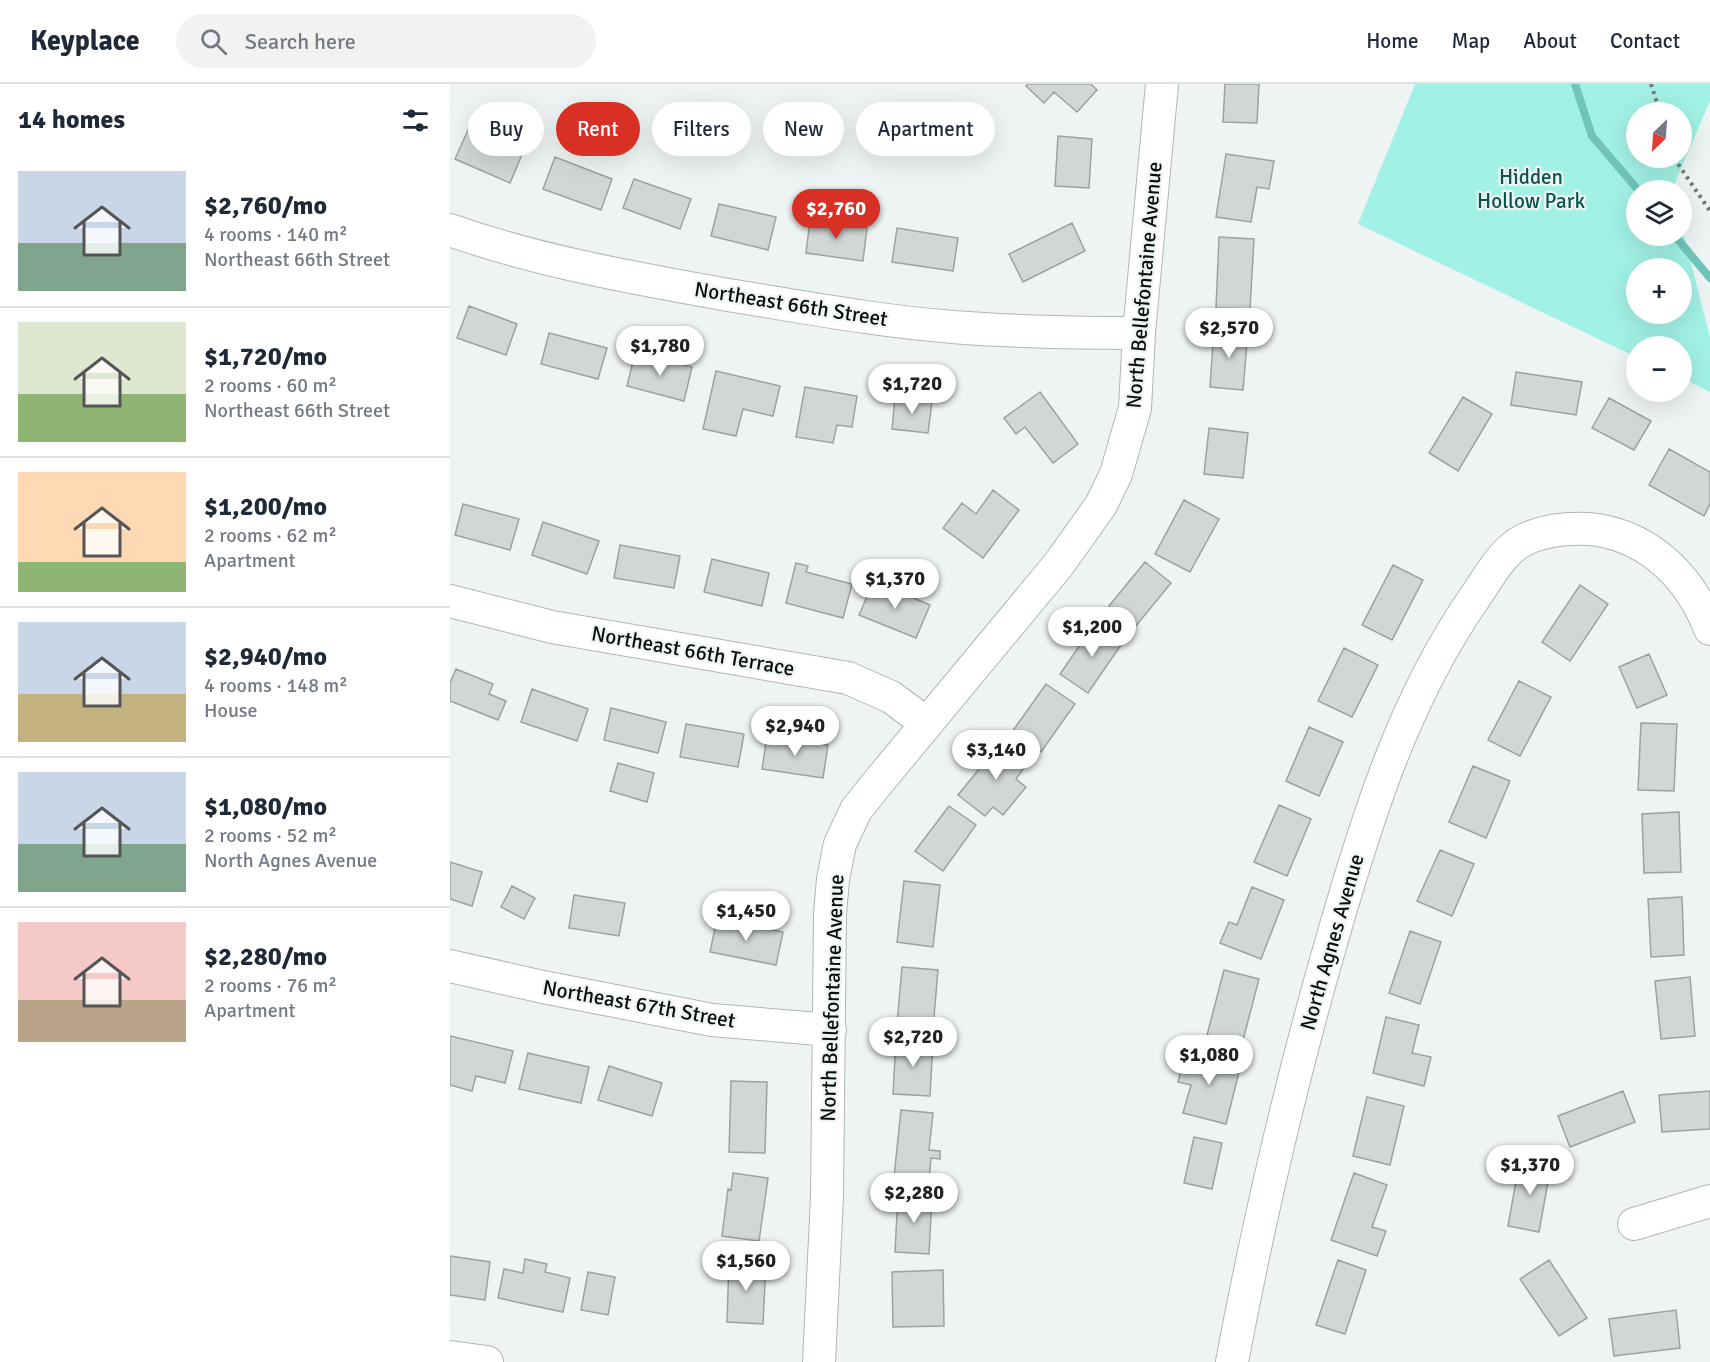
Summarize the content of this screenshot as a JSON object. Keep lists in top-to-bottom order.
{
  "streets": {
    "street": [
      "North Bellefontaine Avenue",
      "Northeast 66th Street",
      "Northeast 66th Terrace",
      "North Agnes Avenue",
      "Northeast 67th Street"
    ]
  },
  "crossings": [
    ["North Bellefontaine Avenue", "Northeast 66th Street"],
    ["North Bellefontaine Avenue", "Northeast 66th Terrace"],
    ["North Bellefontaine Avenue", "Northeast 67th Street"]
  ],
  "parks": ["Hidden Hollow Park"],
  "north": "bottom left",
  "page": {
    "header": "Keyplace",
    "search": "Search here",
    "nav": [
      "Home",
      "Map",
      "About",
      "Contact"
    ],
    "heading": "14 homes",
    "map_buttons": ["+", "−"],
    "chip": [
      "Buy",
      "Rent",
      "Filters",
      "New",
      "Apartment"
    ],
    "list": [
      {
        "name": "$2,760/mo",
        "note": "4 rooms · 140 m² · Northeast 66th Street"
      },
      {
        "name": "$1,720/mo",
        "note": "2 rooms · 60 m² · Northeast 66th Street"
      },
      {
        "name": "$1,200/mo",
        "note": "2 rooms · 62 m² · Apartment"
      },
      {
        "name": "$2,940/mo",
        "note": "4 rooms · 148 m² · House"
      },
      {
        "name": "$1,080/mo",
        "note": "2 rooms · 52 m² · North Agnes Avenue"
      },
      {
        "name": "$2,280/mo",
        "note": "2 rooms · 76 m² · Apartment"
      }
    ],
    "price": [
      "$2,760",
      "$2,570",
      "$1,780",
      "$1,720",
      "$1,370",
      "$1,200",
      "$2,940",
      "$3,140",
      "$1,450",
      "$2,720",
      "$1,080",
      "$1,370",
      "$2,280",
      "$1,560"
    ]
  }
}
